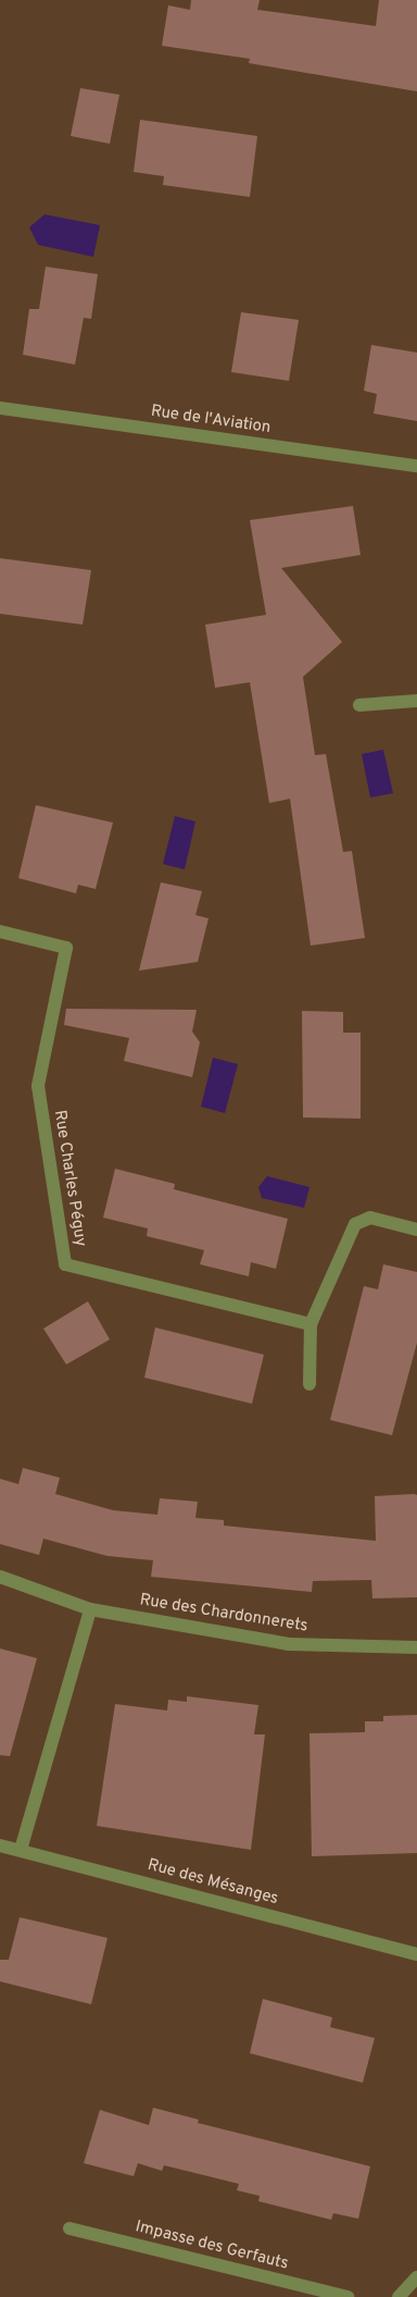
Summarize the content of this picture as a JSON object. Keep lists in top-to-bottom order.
{
  "streets": {
    "street": [
      "Rue de l'Aviation",
      "Rue Charles Péguy",
      "Rue des Chardonnerets",
      "Rue des Mésanges",
      "Impasse des Gerfauts"
    ]
  }
}
